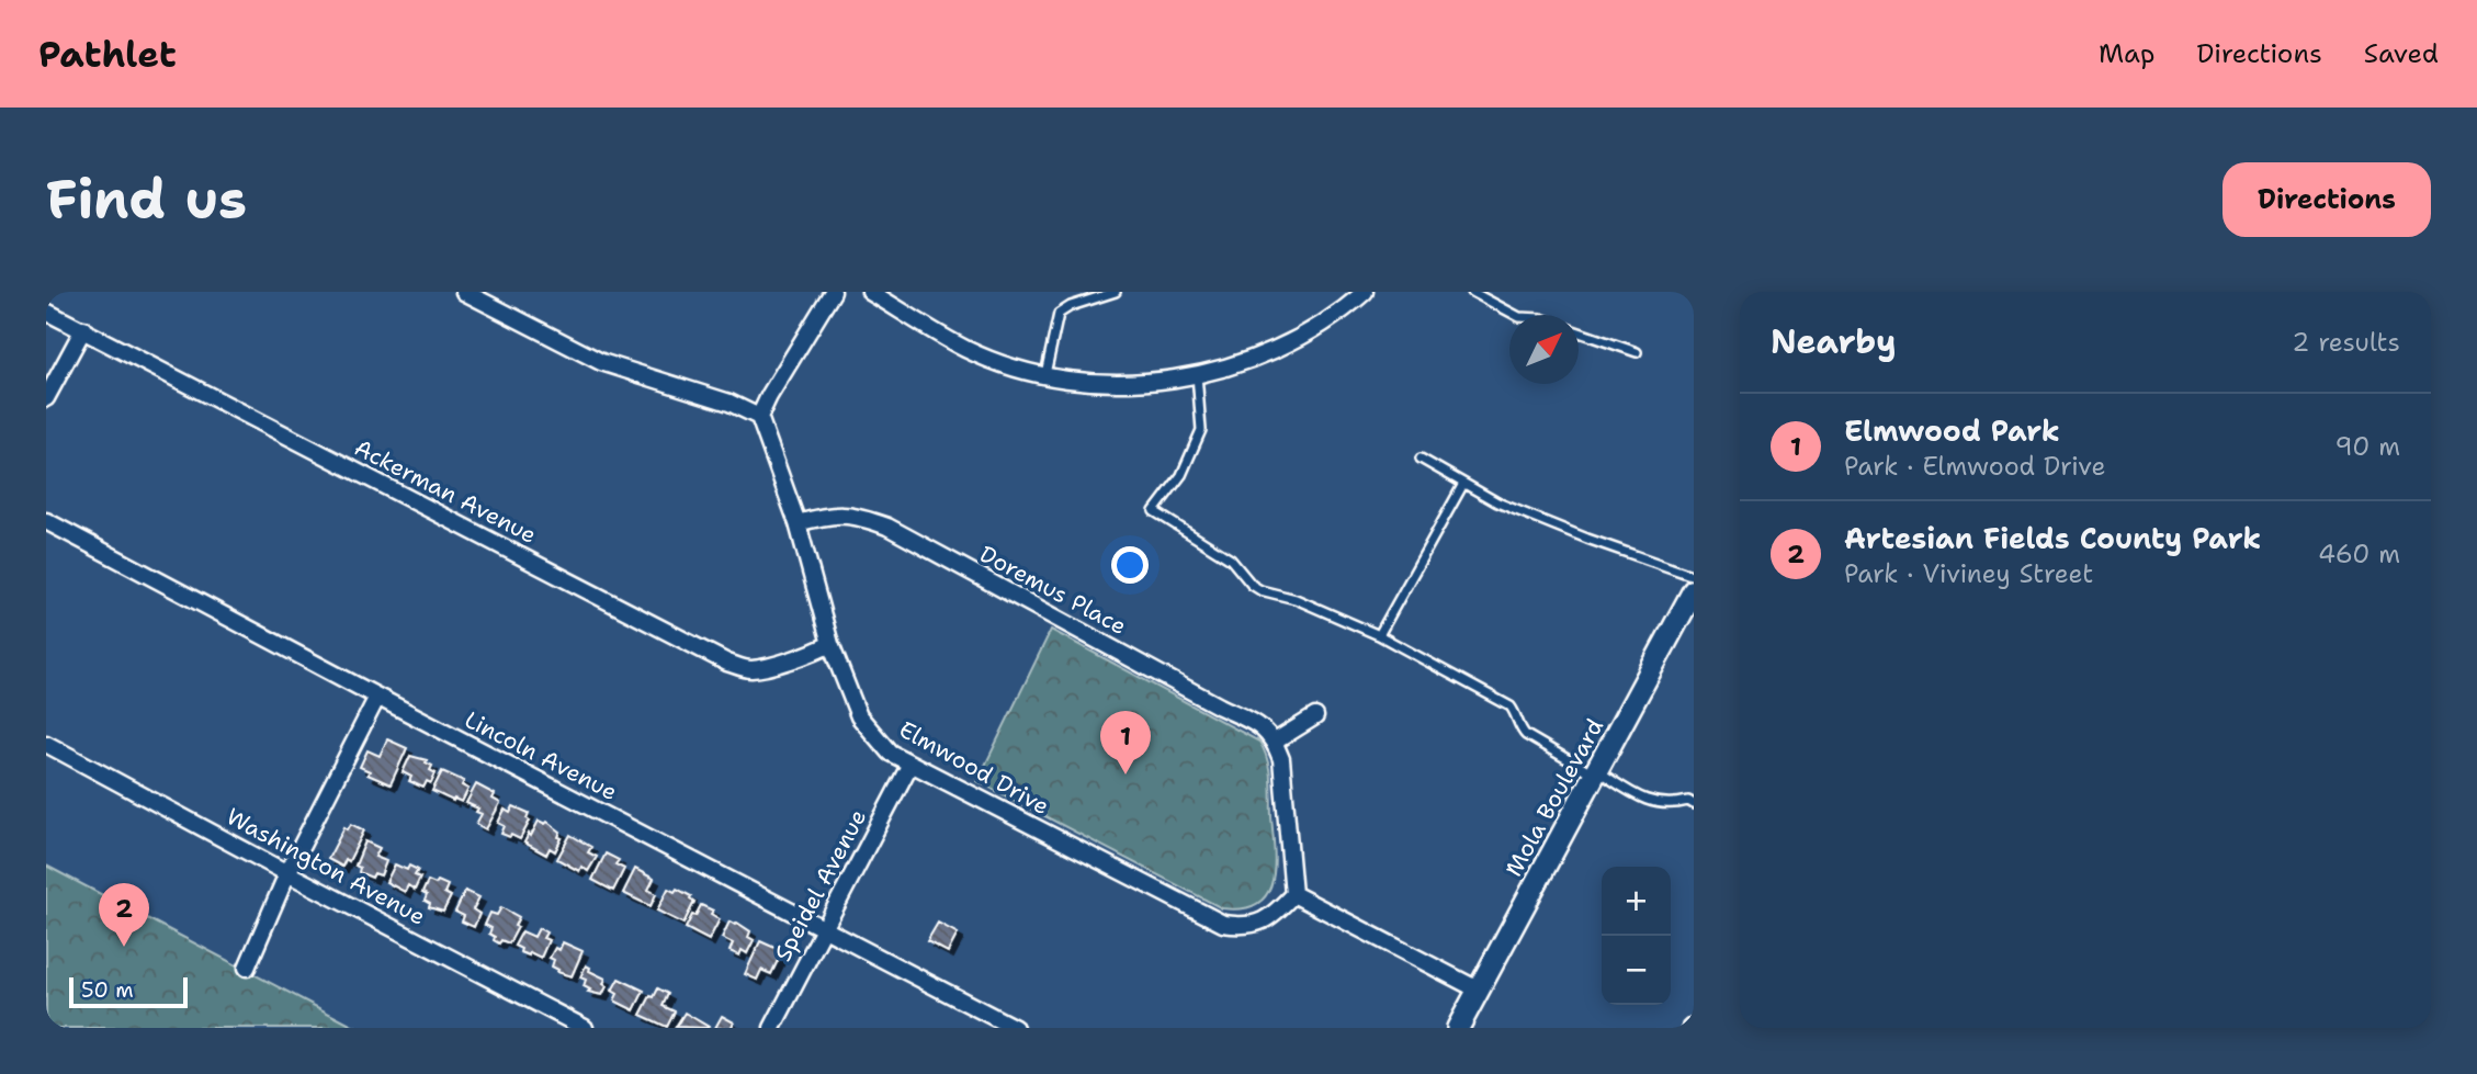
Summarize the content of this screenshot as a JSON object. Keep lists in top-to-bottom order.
{
  "streets": {
    "street": [
      "Ackerman Avenue",
      "Doremus Place",
      "Lincoln Avenue",
      "Elmwood Drive",
      "Mola Boulevard",
      "Washington Avenue",
      "Speidel Avenue"
    ]
  },
  "crossings": [
    ["Ackerman Avenue", "Elmwood Drive"],
    ["Doremus Place", "Elmwood Drive"],
    ["Lincoln Avenue", "Speidel Avenue"],
    ["Elmwood Drive", "Speidel Avenue"]
  ],
  "scale_bar": "50 m",
  "north": "top right",
  "page": {
    "header": "Pathlet",
    "nav": ["Map", "Directions", "Saved"],
    "buttons": "Directions",
    "title": "Find us",
    "heading": ["Nearby", "2 results"],
    "list": [
      {
        "mark": "1",
        "name": "Elmwood Park",
        "note": "Park · Elmwood Drive",
        "value": "90 m"
      },
      {
        "mark": "2",
        "name": "Artesian Fields County Park",
        "note": "Park · Viviney Street",
        "value": "460 m"
      }
    ],
    "pins": ["1", "2"],
    "map_buttons": ["+", "−"],
    "scale": "50 m"
  }
}
